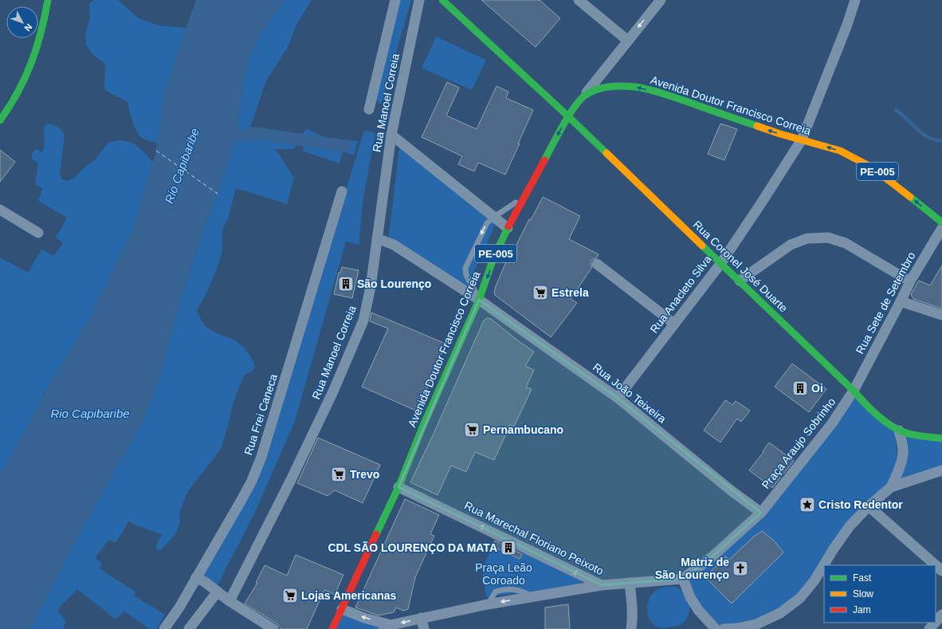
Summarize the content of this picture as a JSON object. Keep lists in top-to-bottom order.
{
  "streets": {
    "main road": ["Avenida Doutor Francisco Correia", "PE-005", "Rua Coronel José Duarte"],
    "street": [
      "Rua Manoel Correia",
      "Rua Anacleto Silva",
      "Rua Sete de Setembro",
      "Rua João Teixeira",
      "Rua Frei Caneca",
      "Praça Araujo Sobrinho",
      "Rua Marechal Floriano Peixoto"
    ]
  },
  "crossings": [
    ["Rua Manoel Correia", "Rua João Teixeira"],
    ["Avenida Doutor Francisco Correia", "Rua Coronel José Duarte"],
    ["Avenida Doutor Francisco Correia", "Rua Anacleto Silva"],
    ["Avenida Doutor Francisco Correia", "Rua João Teixeira"],
    ["Avenida Doutor Francisco Correia", "Rua Marechal Floriano Peixoto"],
    ["Rua Coronel José Duarte", "Rua Anacleto Silva"],
    ["Rua Coronel José Duarte", "Rua Sete de Setembro"],
    ["Rua Coronel José Duarte", "Praça Araujo Sobrinho"],
    ["Rua Anacleto Silva", "Rua João Teixeira"],
    ["Rua Sete de Setembro", "Praça Araujo Sobrinho"],
    ["Rua João Teixeira", "Praça Araujo Sobrinho"],
    ["Praça Araujo Sobrinho", "Rua Marechal Floriano Peixoto"]
  ],
  "one_way": ["Rua Marechal Floriano Peixoto"],
  "water": ["Rio Capibaribe"],
  "parks": ["Praça Leão Coroado"],
  "places": {
    "building": ["São Lourenço", "Oi", "CDL SÃO LOURENÇO DA MATA"],
    "supermarket": [
      "Estrela",
      "Pernambucano",
      "Trevo",
      "Lojas Americanas"
    ],
    "place": ["Cristo Redentor"],
    "church": ["Matriz de São Lourenço"]
  },
  "legend": ["Fast", "Slow", "Jam"],
  "north": "bottom right"
}
